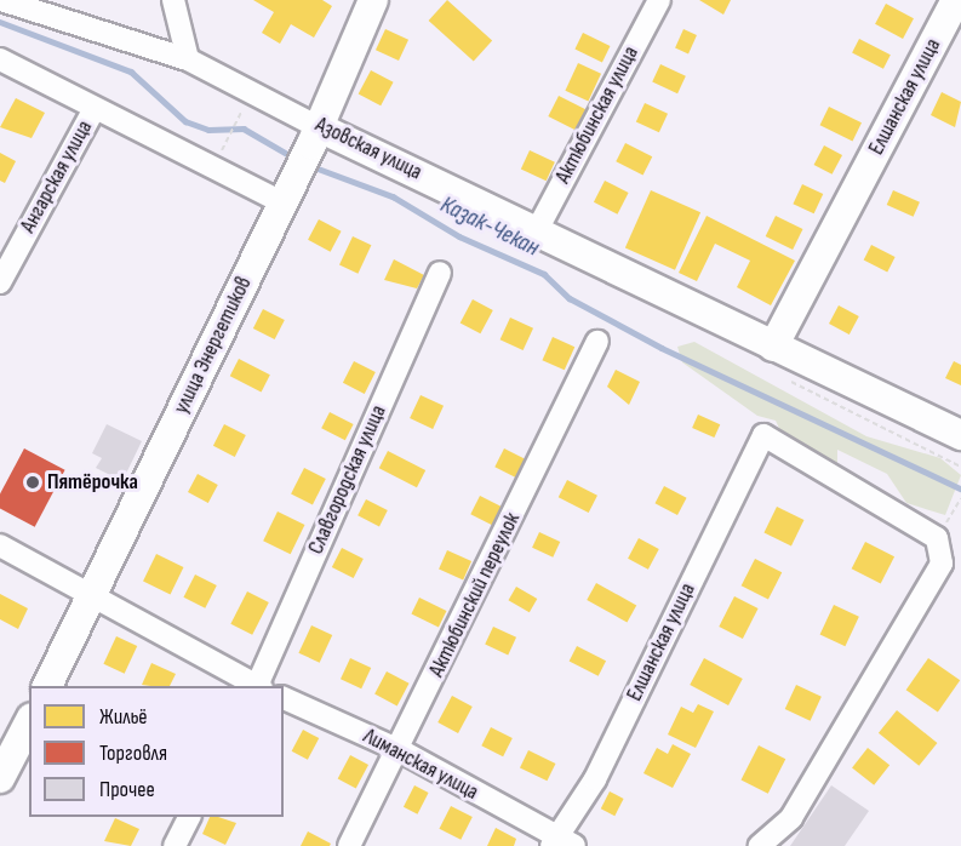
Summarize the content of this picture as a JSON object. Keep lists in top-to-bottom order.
{
  "streets": {
    "main road": ["Елшанская улица", "Азовская улица", "улица Энергетиков"],
    "street": [
      "Актюбинская улица",
      "Ангарская улица",
      "Славгородская улица",
      "Актюбинский переулок",
      "Лиманская улица"
    ]
  },
  "crossings": [
    ["Елшанская улица", "Азовская улица"],
    ["Елшанская улица", "Лиманская улица"],
    ["Актюбинская улица", "Азовская улица"],
    ["Азовская улица", "улица Энергетиков"],
    ["Актюбинский переулок", "Лиманская улица"]
  ],
  "water": ["Казак-Чекан"],
  "places": ["Пятёрочка"],
  "legend": ["Жильё", "Торговля", "Прочее"]
}
